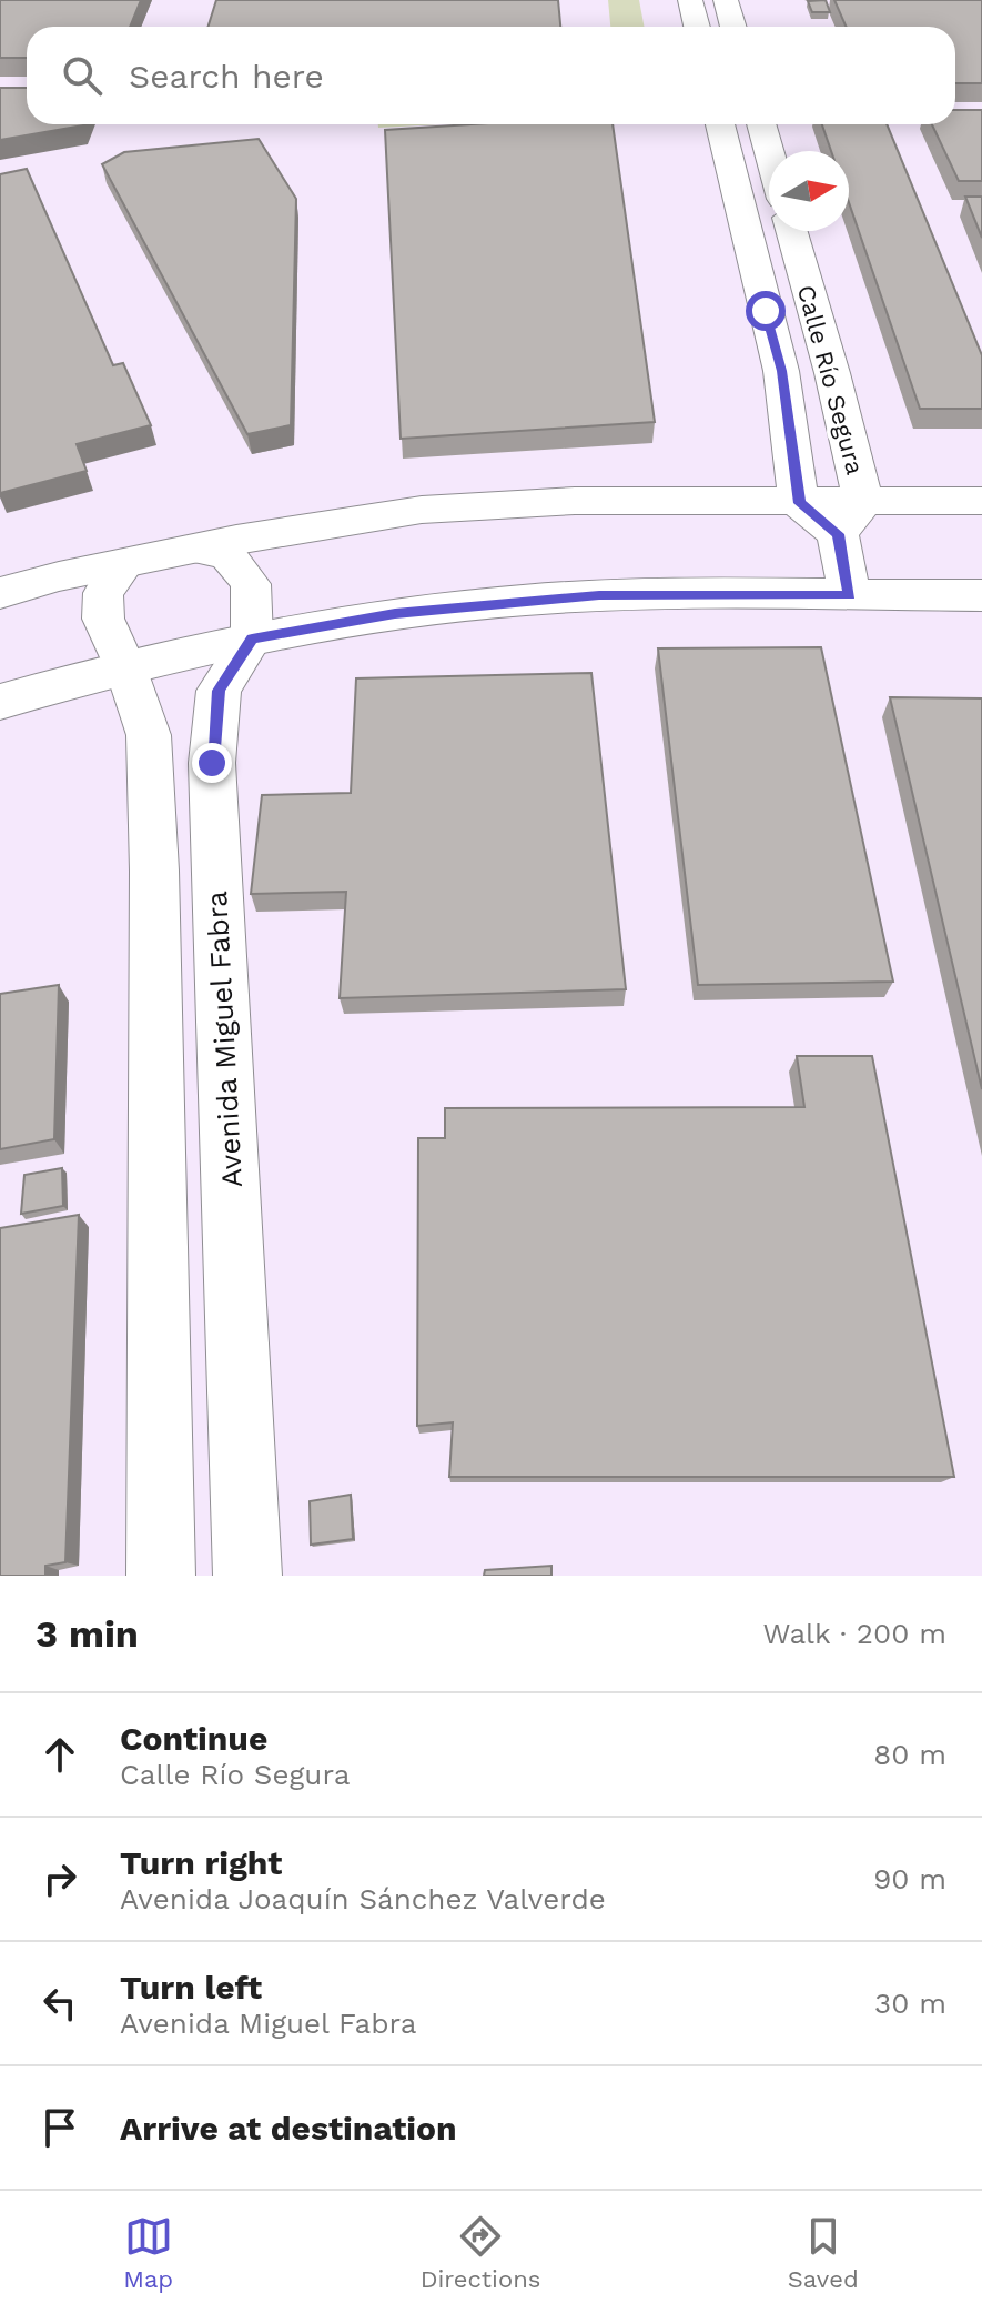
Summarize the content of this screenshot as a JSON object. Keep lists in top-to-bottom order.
{
  "streets": {
    "main road": ["Calle Río Segura"],
    "street": ["Avenida Miguel Fabra"]
  },
  "north": "right",
  "page": {
    "search": "Search here",
    "heading": ["3 min", "Walk · 200 m"],
    "list": [
      ["Continue", "Calle Río Segura", "80 m"],
      ["Turn right", "Avenida Joaquín Sánchez Valverde", "90 m"],
      ["Turn left", "Avenida Miguel Fabra", "30 m"],
      "Arrive at destination"
    ],
    "nav": ["Map", "Directions", "Saved"]
  }
}
